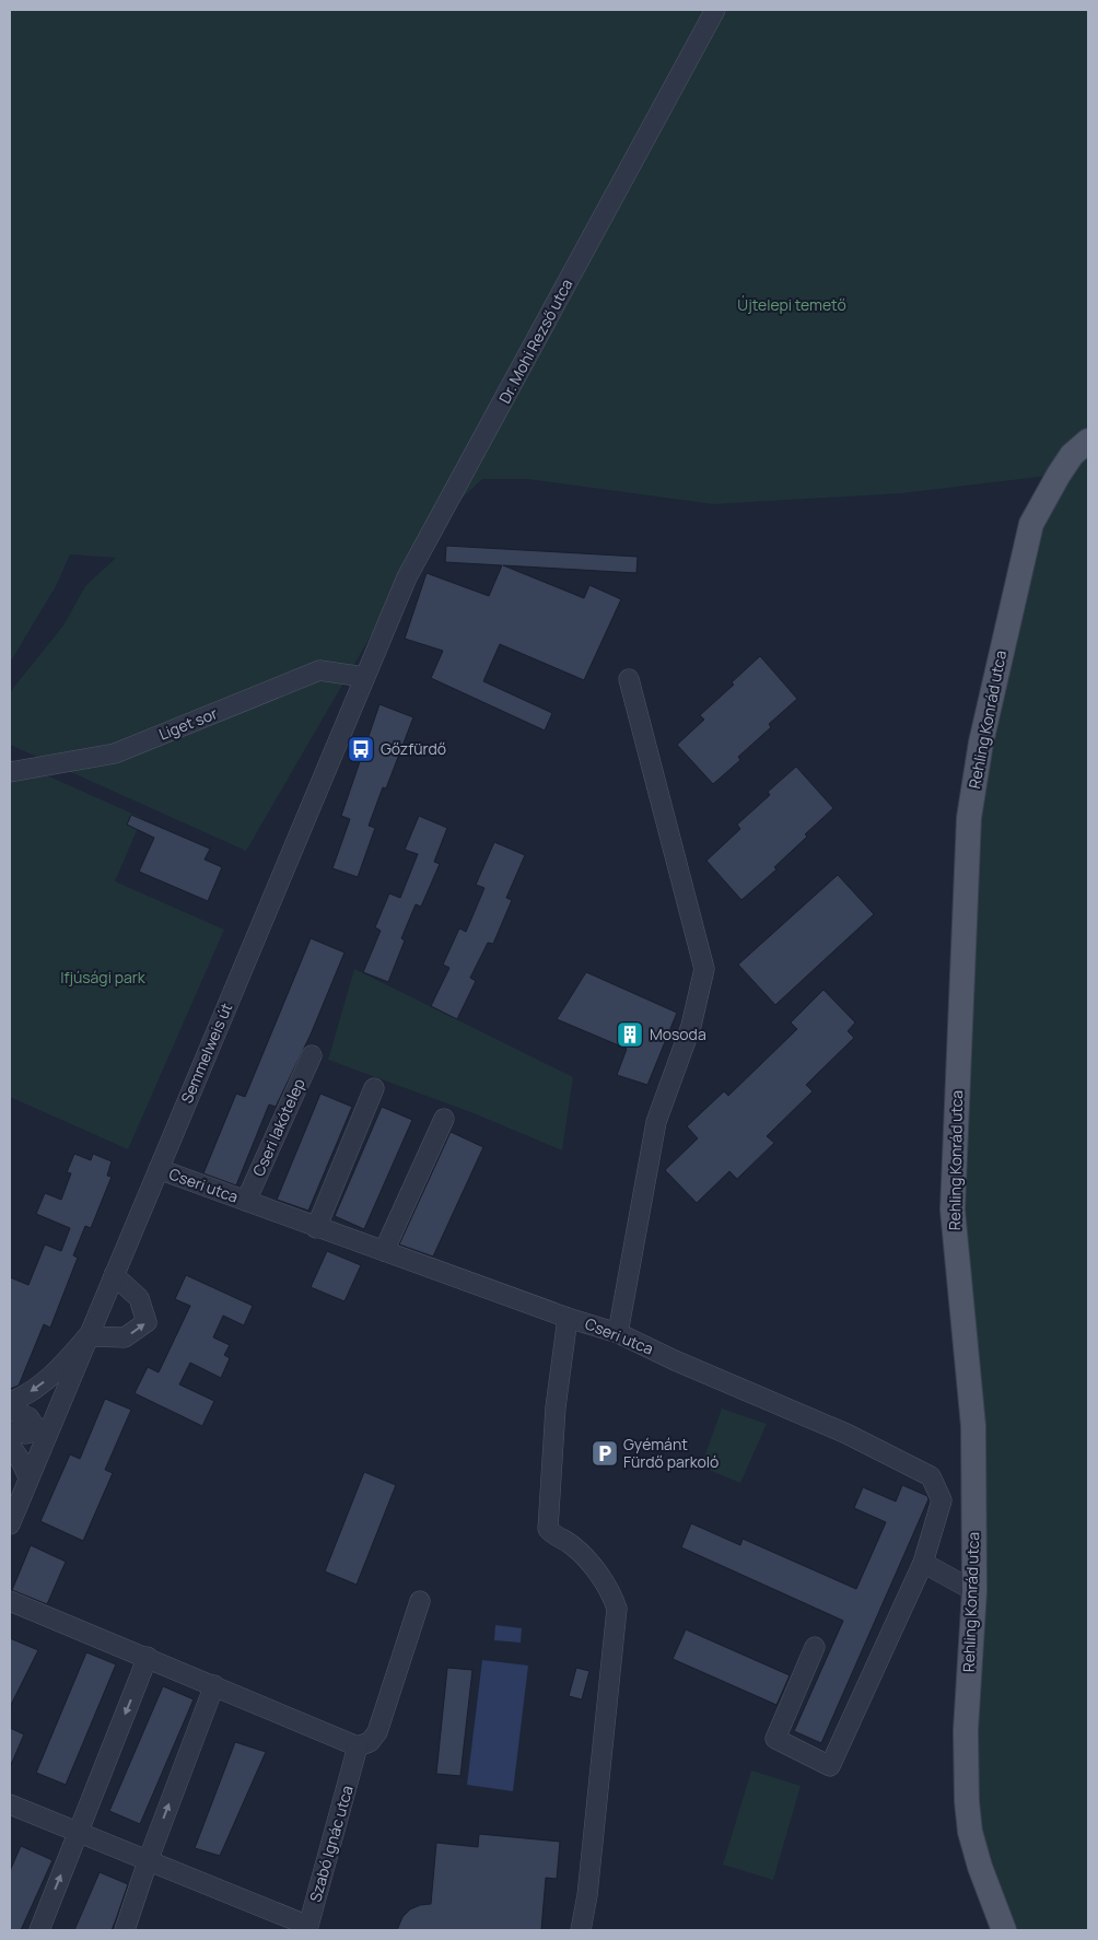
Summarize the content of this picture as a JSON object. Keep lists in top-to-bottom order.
{
  "streets": {
    "main road": ["Rehling Konrád utca"],
    "street": [
      "Dr. Mohi Rezső utca",
      "Liget sor",
      "Semmelweis út",
      "Cseri lakótelep",
      "Cseri utca",
      "Szabó Ignác utca"
    ]
  },
  "crossings": [
    ["Dr. Mohi Rezső utca", "Liget sor"],
    ["Dr. Mohi Rezső utca", "Semmelweis út"],
    ["Liget sor", "Semmelweis út"],
    ["Semmelweis út", "Cseri utca"],
    ["Cseri lakótelep", "Cseri utca"]
  ],
  "parks": ["Újtelepi temető", "Ifjúsági park"],
  "places": {
    "bus stop": ["Gőzfürdő"],
    "building": ["Mosoda"],
    "parking": ["Gyémánt Fürdő parkoló"]
  }
}
